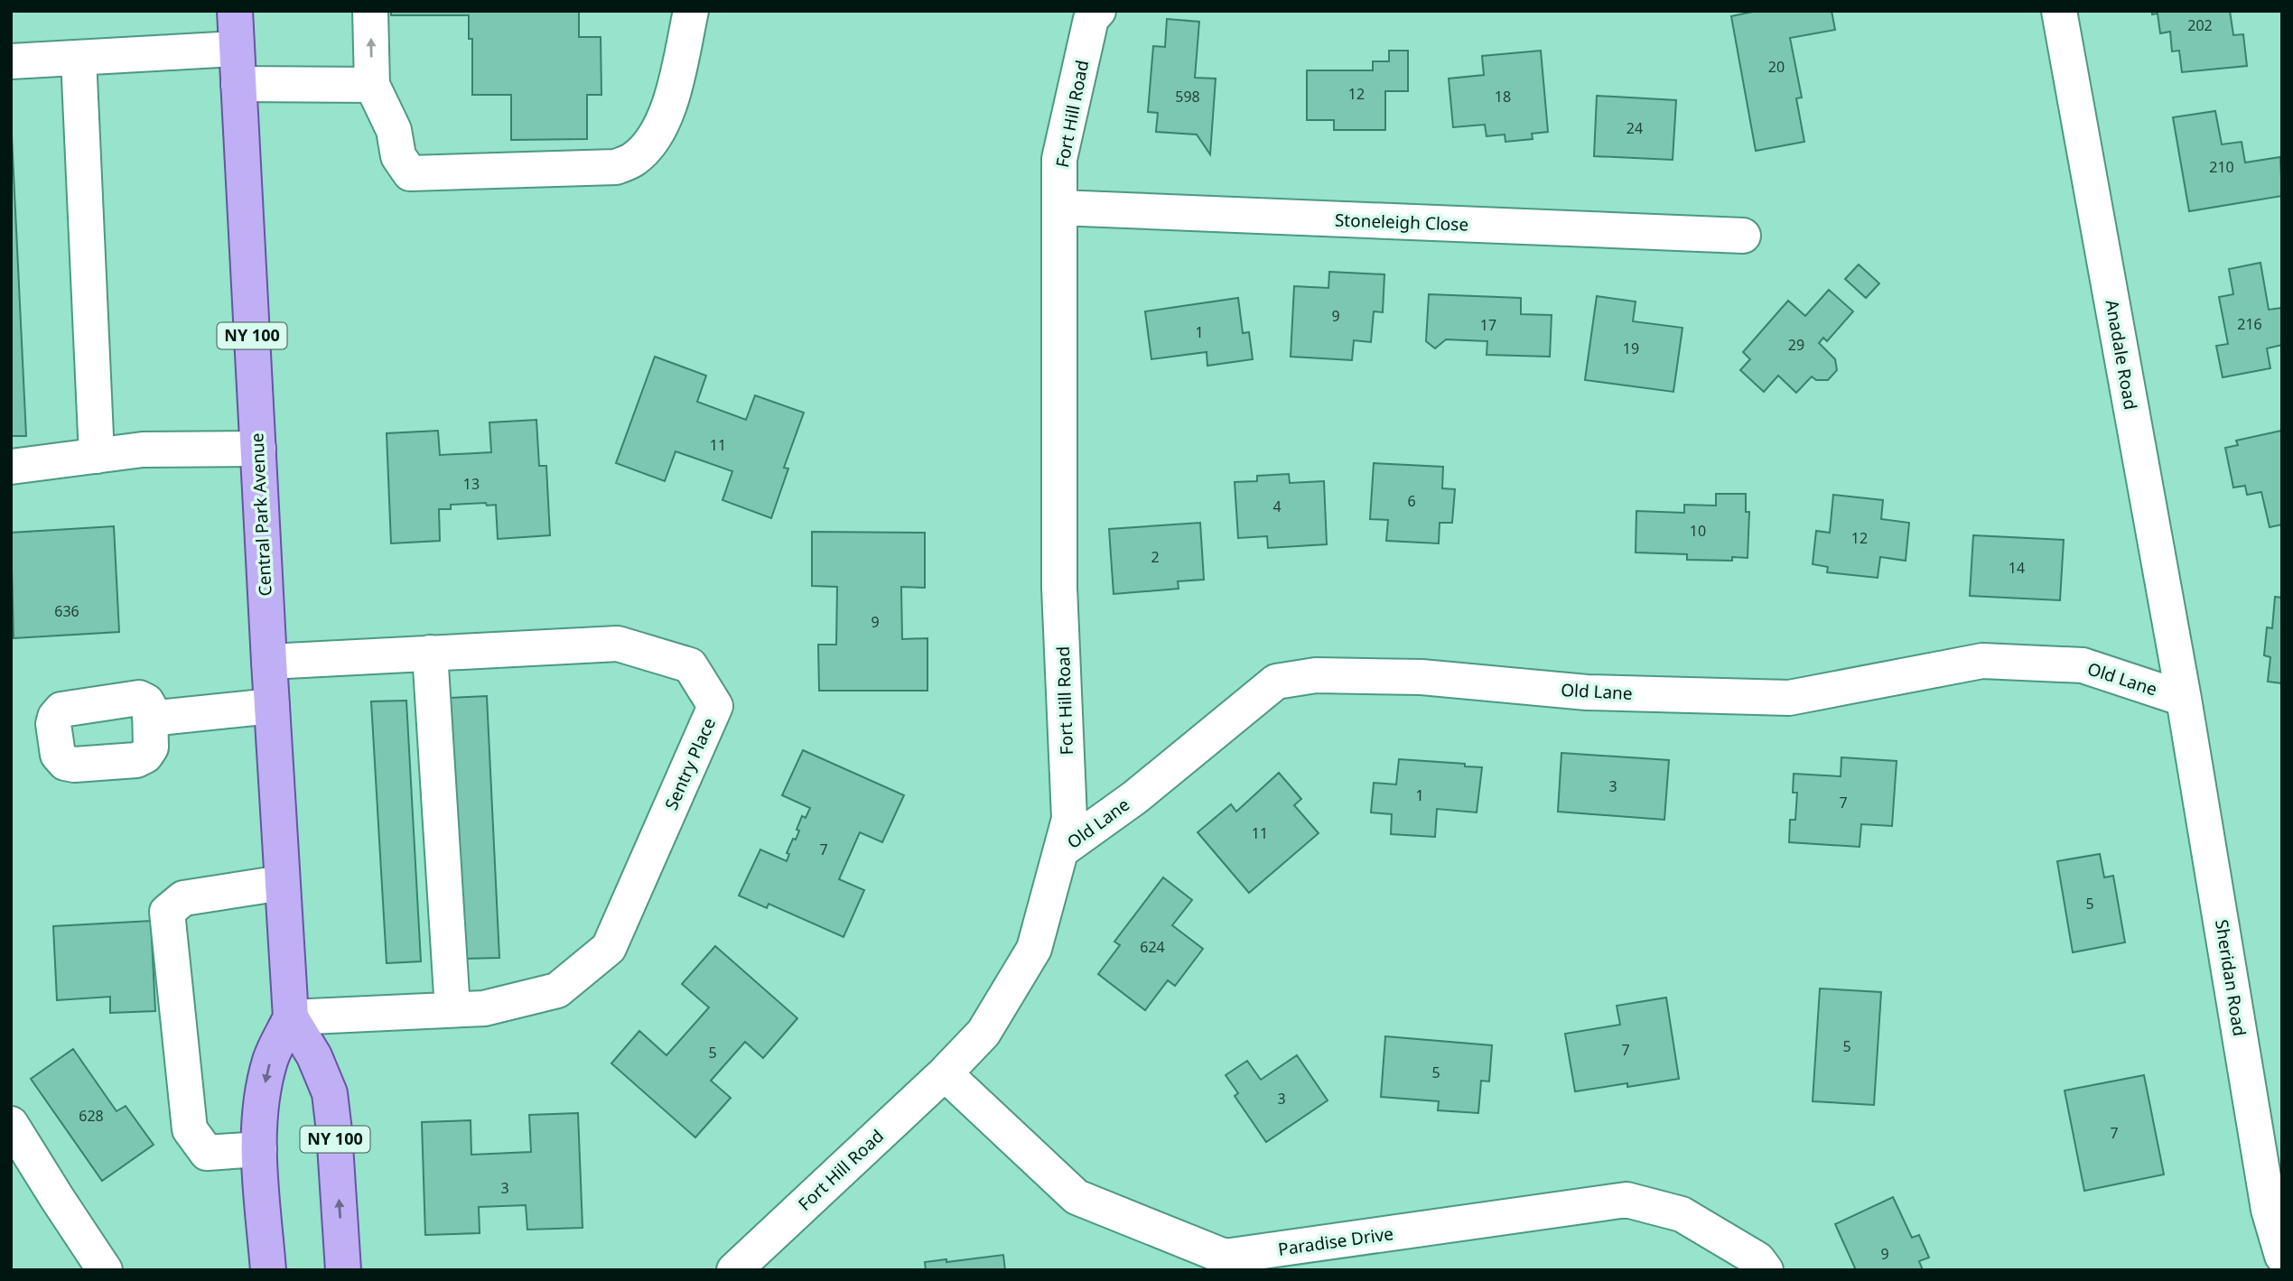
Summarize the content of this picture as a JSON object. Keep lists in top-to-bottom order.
{
  "streets": {
    "main road": ["NY 100", "Central Park Avenue"],
    "street": [
      "Fort Hill Road",
      "Stoneleigh Close",
      "Anadale Road",
      "Old Lane",
      "Sentry Place",
      "Sheridan Road",
      "Paradise Drive"
    ]
  },
  "crossings": [
    ["Fort Hill Road", "Stoneleigh Close"],
    ["Fort Hill Road", "Old Lane"],
    ["Fort Hill Road", "Paradise Drive"],
    ["Anadale Road", "Old Lane"],
    ["Anadale Road", "Sheridan Road"],
    ["Central Park Avenue", "Sentry Place"],
    ["Old Lane", "Sheridan Road"]
  ],
  "house_numbers": [
    "202",
    "20",
    "12",
    "598",
    "18",
    "24",
    "210",
    "9",
    "216",
    "17",
    "1",
    "29",
    "19",
    "11",
    "13",
    "6",
    "4",
    "10",
    "12",
    "2",
    "14",
    "636",
    "9",
    "3",
    "1",
    "7",
    "11",
    "7",
    "5",
    "624",
    "5",
    "7",
    "5",
    "5",
    "3",
    "628",
    "7",
    "3",
    "9"
  ]
}
